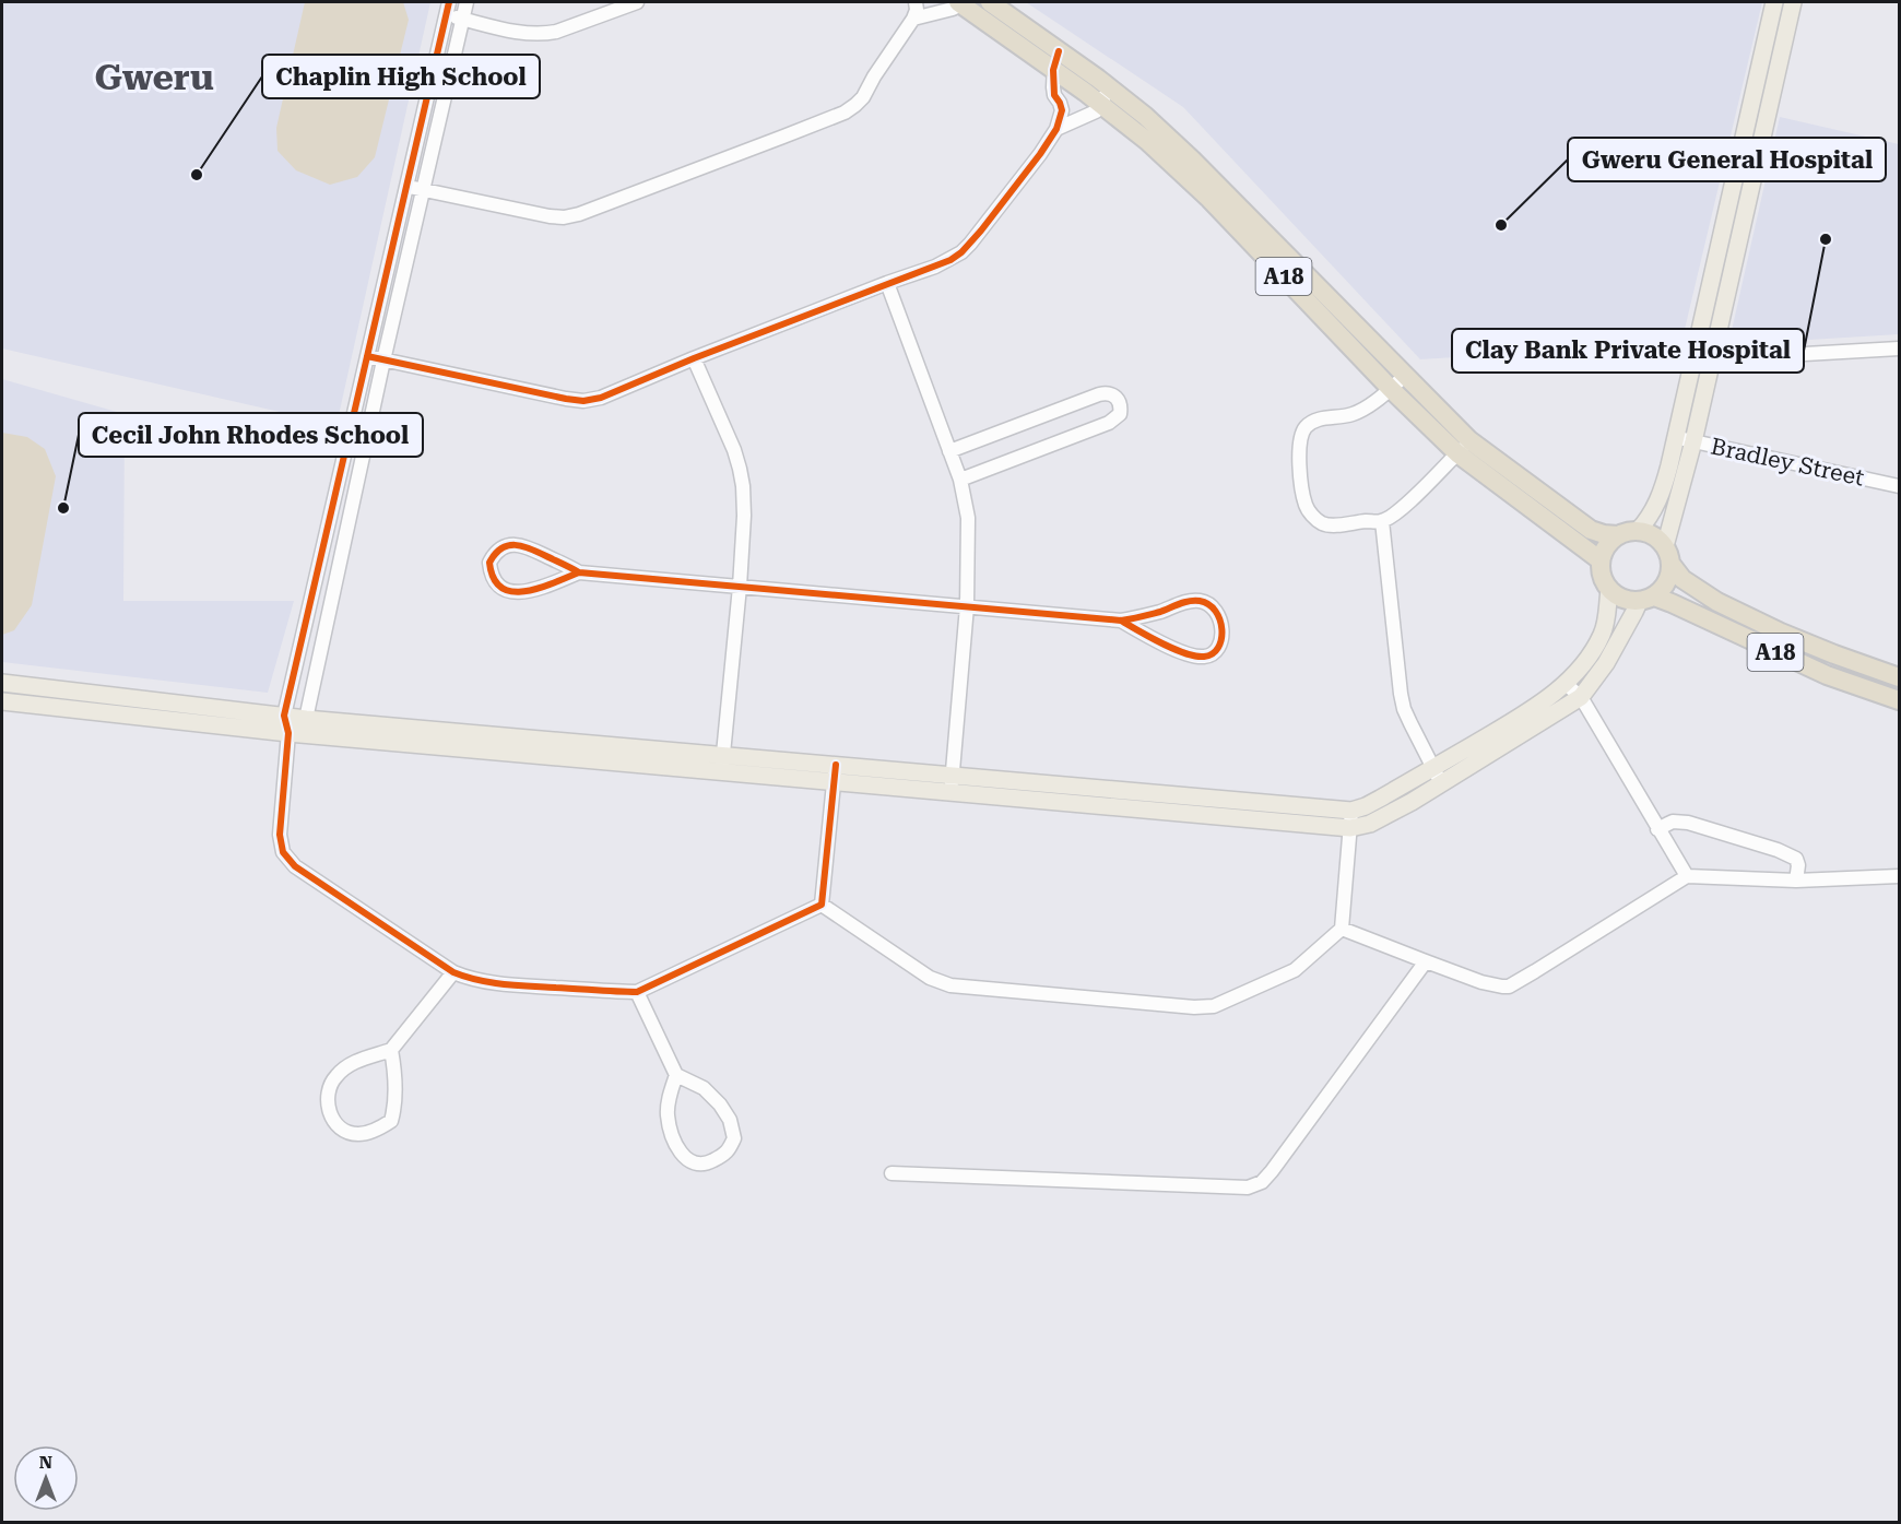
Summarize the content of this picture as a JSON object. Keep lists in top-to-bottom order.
{
  "streets": {
    "highway": ["A18"],
    "street": ["Bradley Street"]
  },
  "districts": ["Gweru"],
  "places": [
    "Chaplin High School",
    "Gweru General Hospital",
    "Clay Bank Private Hospital",
    "Cecil John Rhodes School"
  ],
  "north": "top"
}
